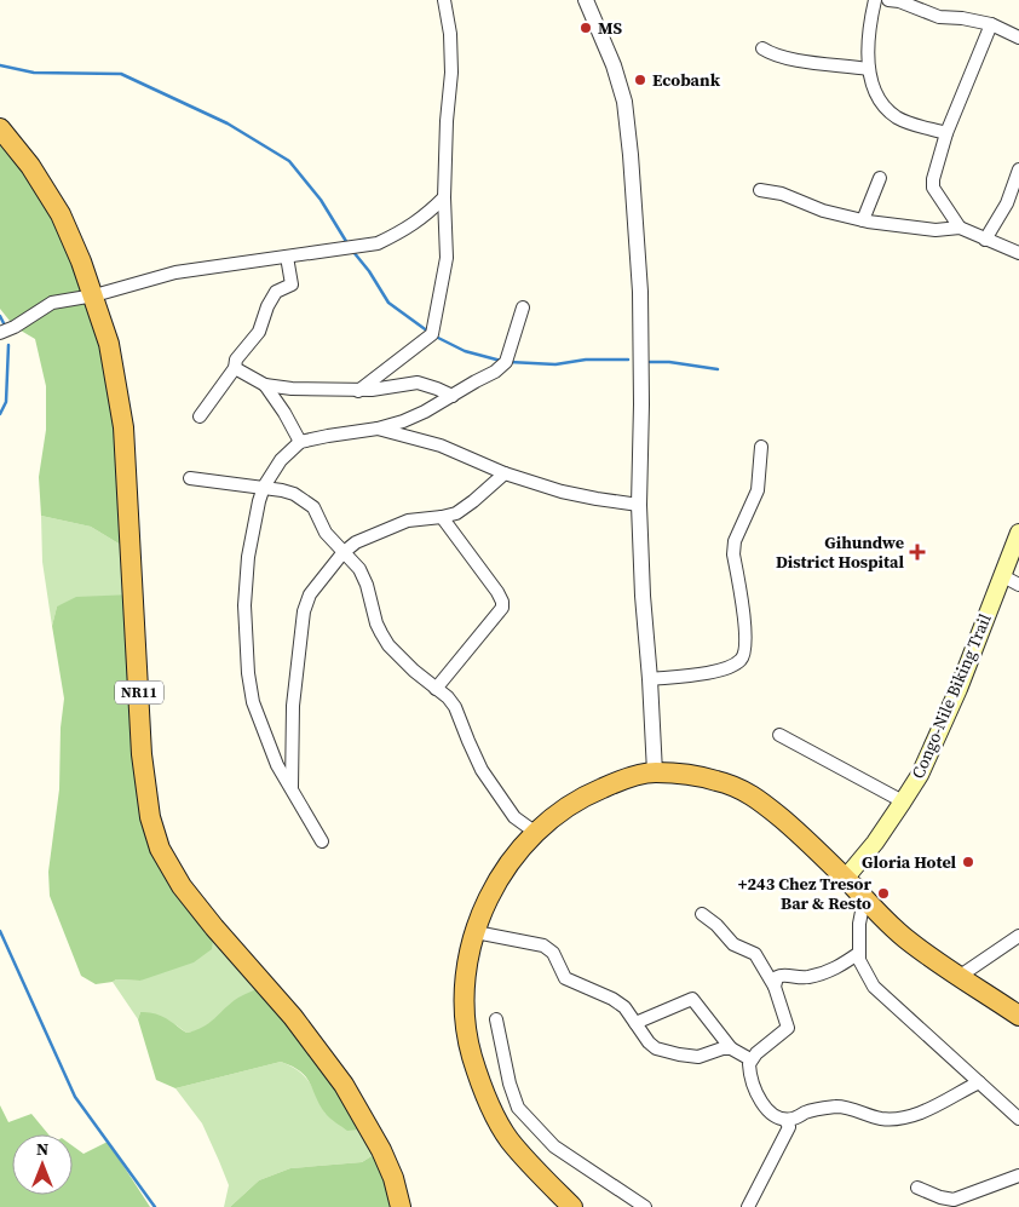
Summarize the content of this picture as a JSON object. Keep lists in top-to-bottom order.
{
  "streets": {
    "highway": ["NR11"],
    "main road": ["Congo-Nile Biking Trail"]
  },
  "places": {
    "other": [
      "MS",
      "Ecobank",
      "Gloria Hotel",
      "+243 Chez Tresor Bar & Resto"
    ],
    "health": ["Gihundwe District Hospital"]
  },
  "north": "top"
}
